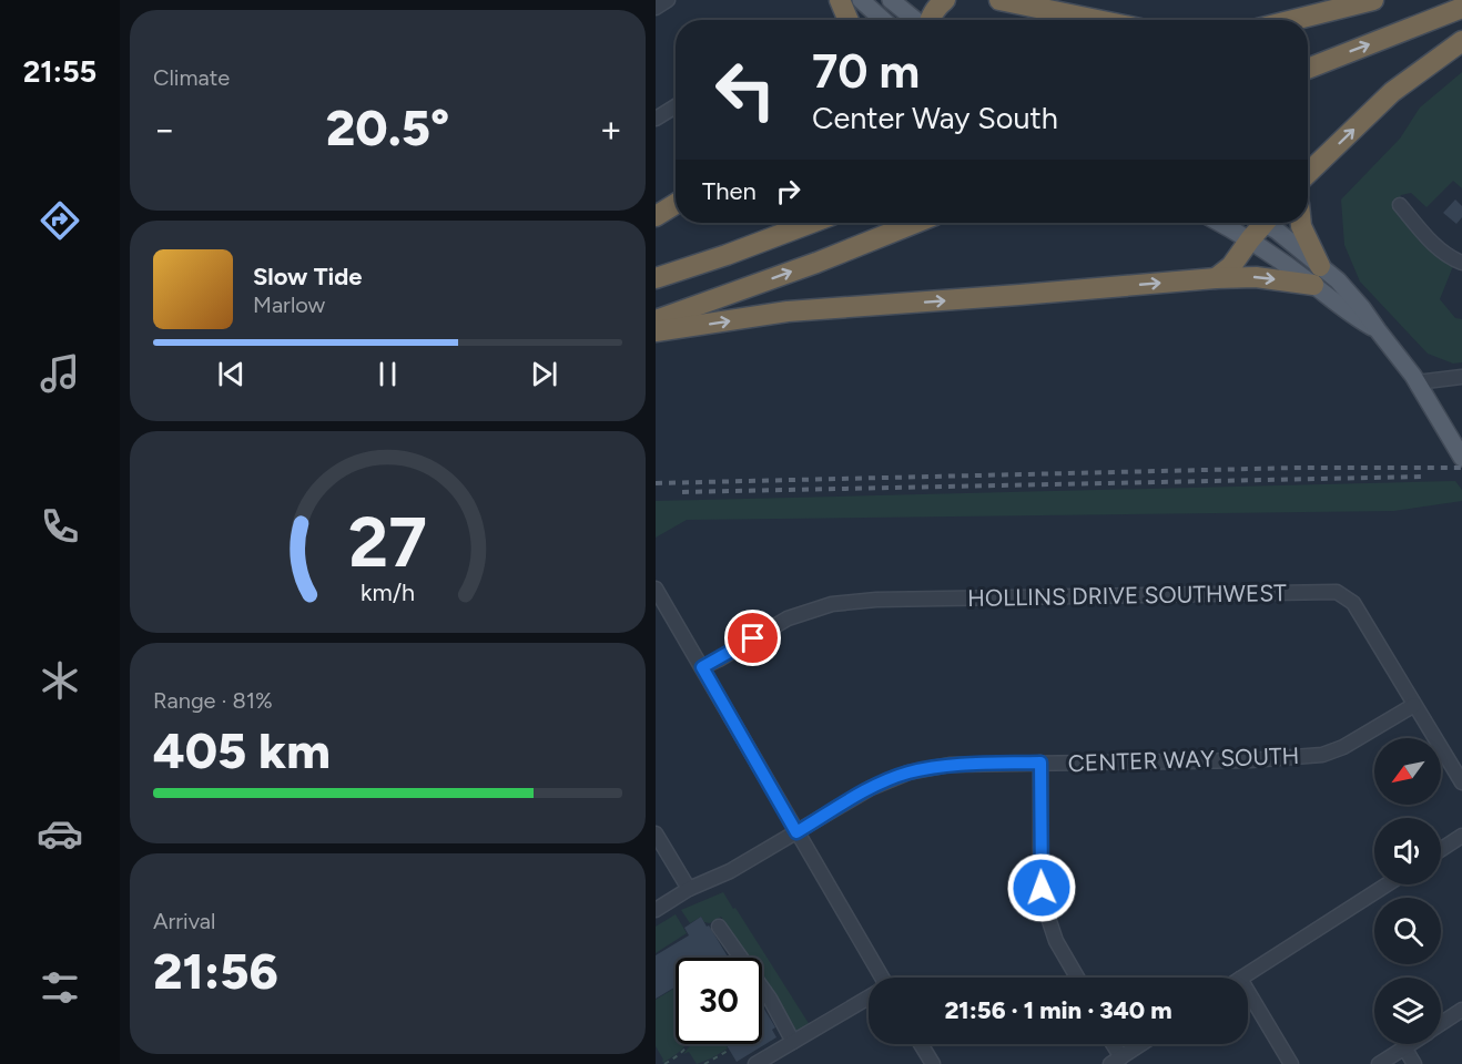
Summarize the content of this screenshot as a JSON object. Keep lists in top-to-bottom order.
{
  "streets": {
    "street": ["HOLLINS DRIVE SOUTHWEST", "CENTER WAY SOUTH"]
  },
  "crossings": [
    ["HOLLINS DRIVE SOUTHWEST", "CENTER WAY SOUTH"]
  ],
  "north": "bottom left",
  "page": {
    "tabs": "21:55",
    "tile": [
      "Climate",
      ["Range · 81%", "405 km"],
      ["Arrival", "21:56"]
    ],
    "turn": ["70 m", "Center Way South"],
    "heat": ["−", "20.5°", "+"],
    "then": "Then",
    "song": ["Slow Tide", "Marlow"],
    "limit": "30",
    "trip": "21:56 · 1 min · 340 m",
    "gauge": ["27", "km/h"]
  }
}
